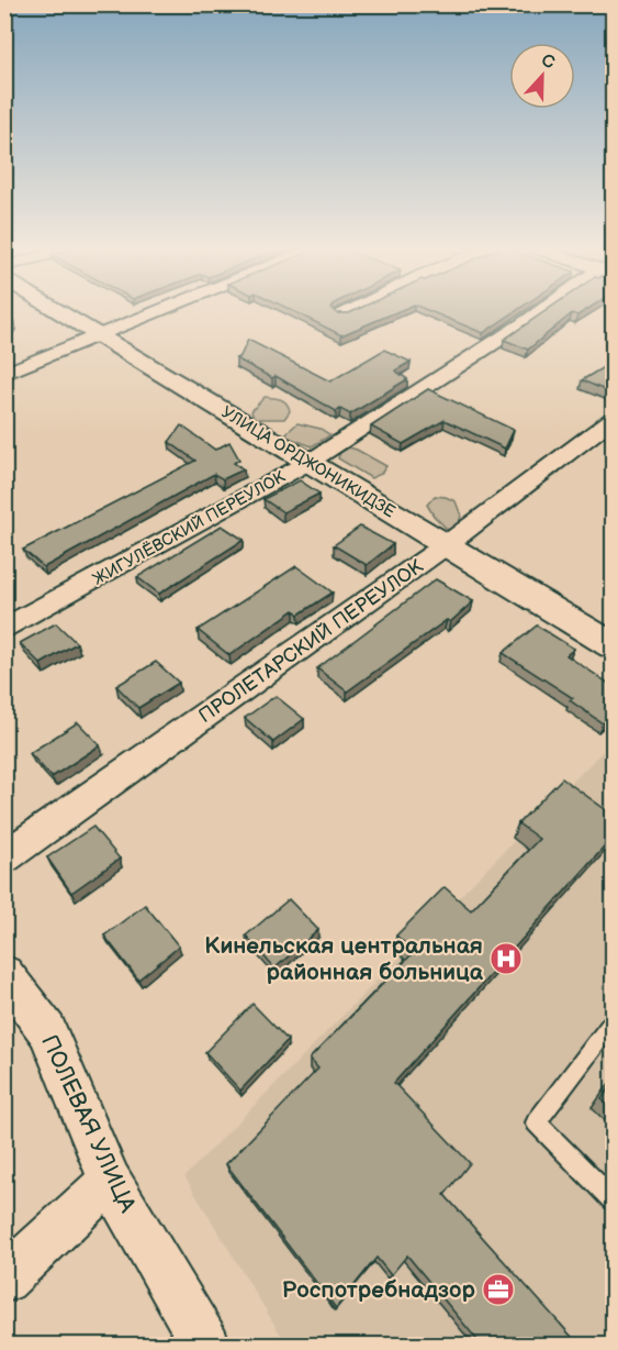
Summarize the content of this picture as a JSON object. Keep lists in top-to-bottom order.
{
  "streets": {
    "street": [
      "УЛИЦА ОРДЖОНИКИДЗЕ",
      "ЖИГУЛЁВСКИЙ ПЕРЕУЛОК",
      "ПРОЛЕТАРСКИЙ ПЕРЕУЛОК",
      "ПОЛЕВАЯ УЛИЦА"
    ]
  },
  "crossings": [
    ["УЛИЦА ОРДЖОНИКИДЗЕ", "ЖИГУЛЁВСКИЙ ПЕРЕУЛОК"],
    ["УЛИЦА ОРДЖОНИКИДЗЕ", "ПРОЛЕТАРСКИЙ ПЕРЕУЛОК"]
  ],
  "places": {
    "hospital": ["Кинельская центральная районная больница"],
    "office": ["Роспотребнадзор"]
  },
  "north": "top"
}
